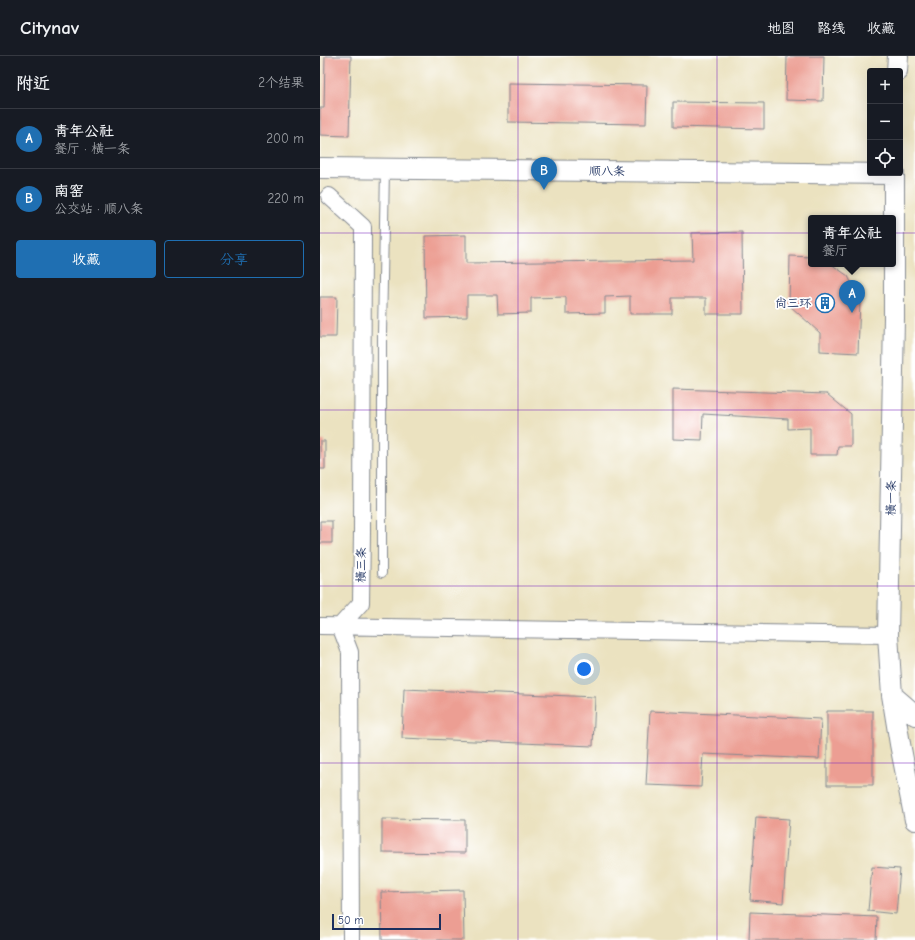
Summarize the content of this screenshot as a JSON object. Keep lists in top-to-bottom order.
{
  "streets": {
    "street": ["顺八条", "横一条", "横三条"]
  },
  "places": {
    "building": ["尚三环"]
  },
  "scale_bar": "50 m",
  "page": {
    "header": "Citynav",
    "nav": ["地图", "路线", "收藏"],
    "heading": ["附近", "2个结果"],
    "map_buttons": ["+", "−"],
    "list": [
      {
        "mark": "A",
        "name": "青年公社",
        "note": "餐厅 · 横一条",
        "value": "200 m"
      },
      {
        "mark": "B",
        "name": "南窑",
        "note": "公交站 · 顺八条",
        "value": "220 m"
      }
    ],
    "pins": ["B", "A"],
    "popup": ["青年公社", "餐厅"],
    "buttons": ["收藏", "分享"],
    "scale": "50 m"
  }
}
